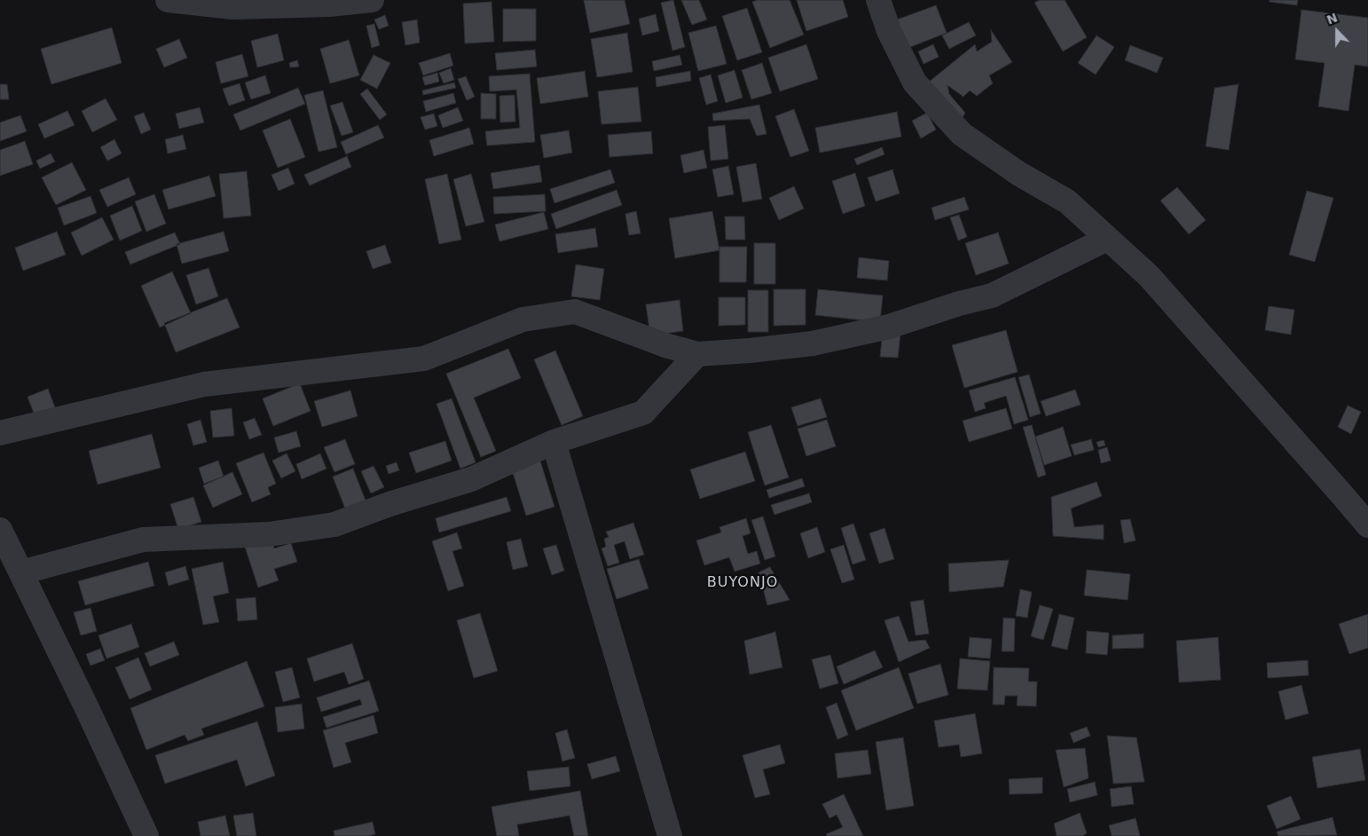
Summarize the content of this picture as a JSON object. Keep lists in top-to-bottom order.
{
  "districts": ["BUYONJO"],
  "north": "top"
}
